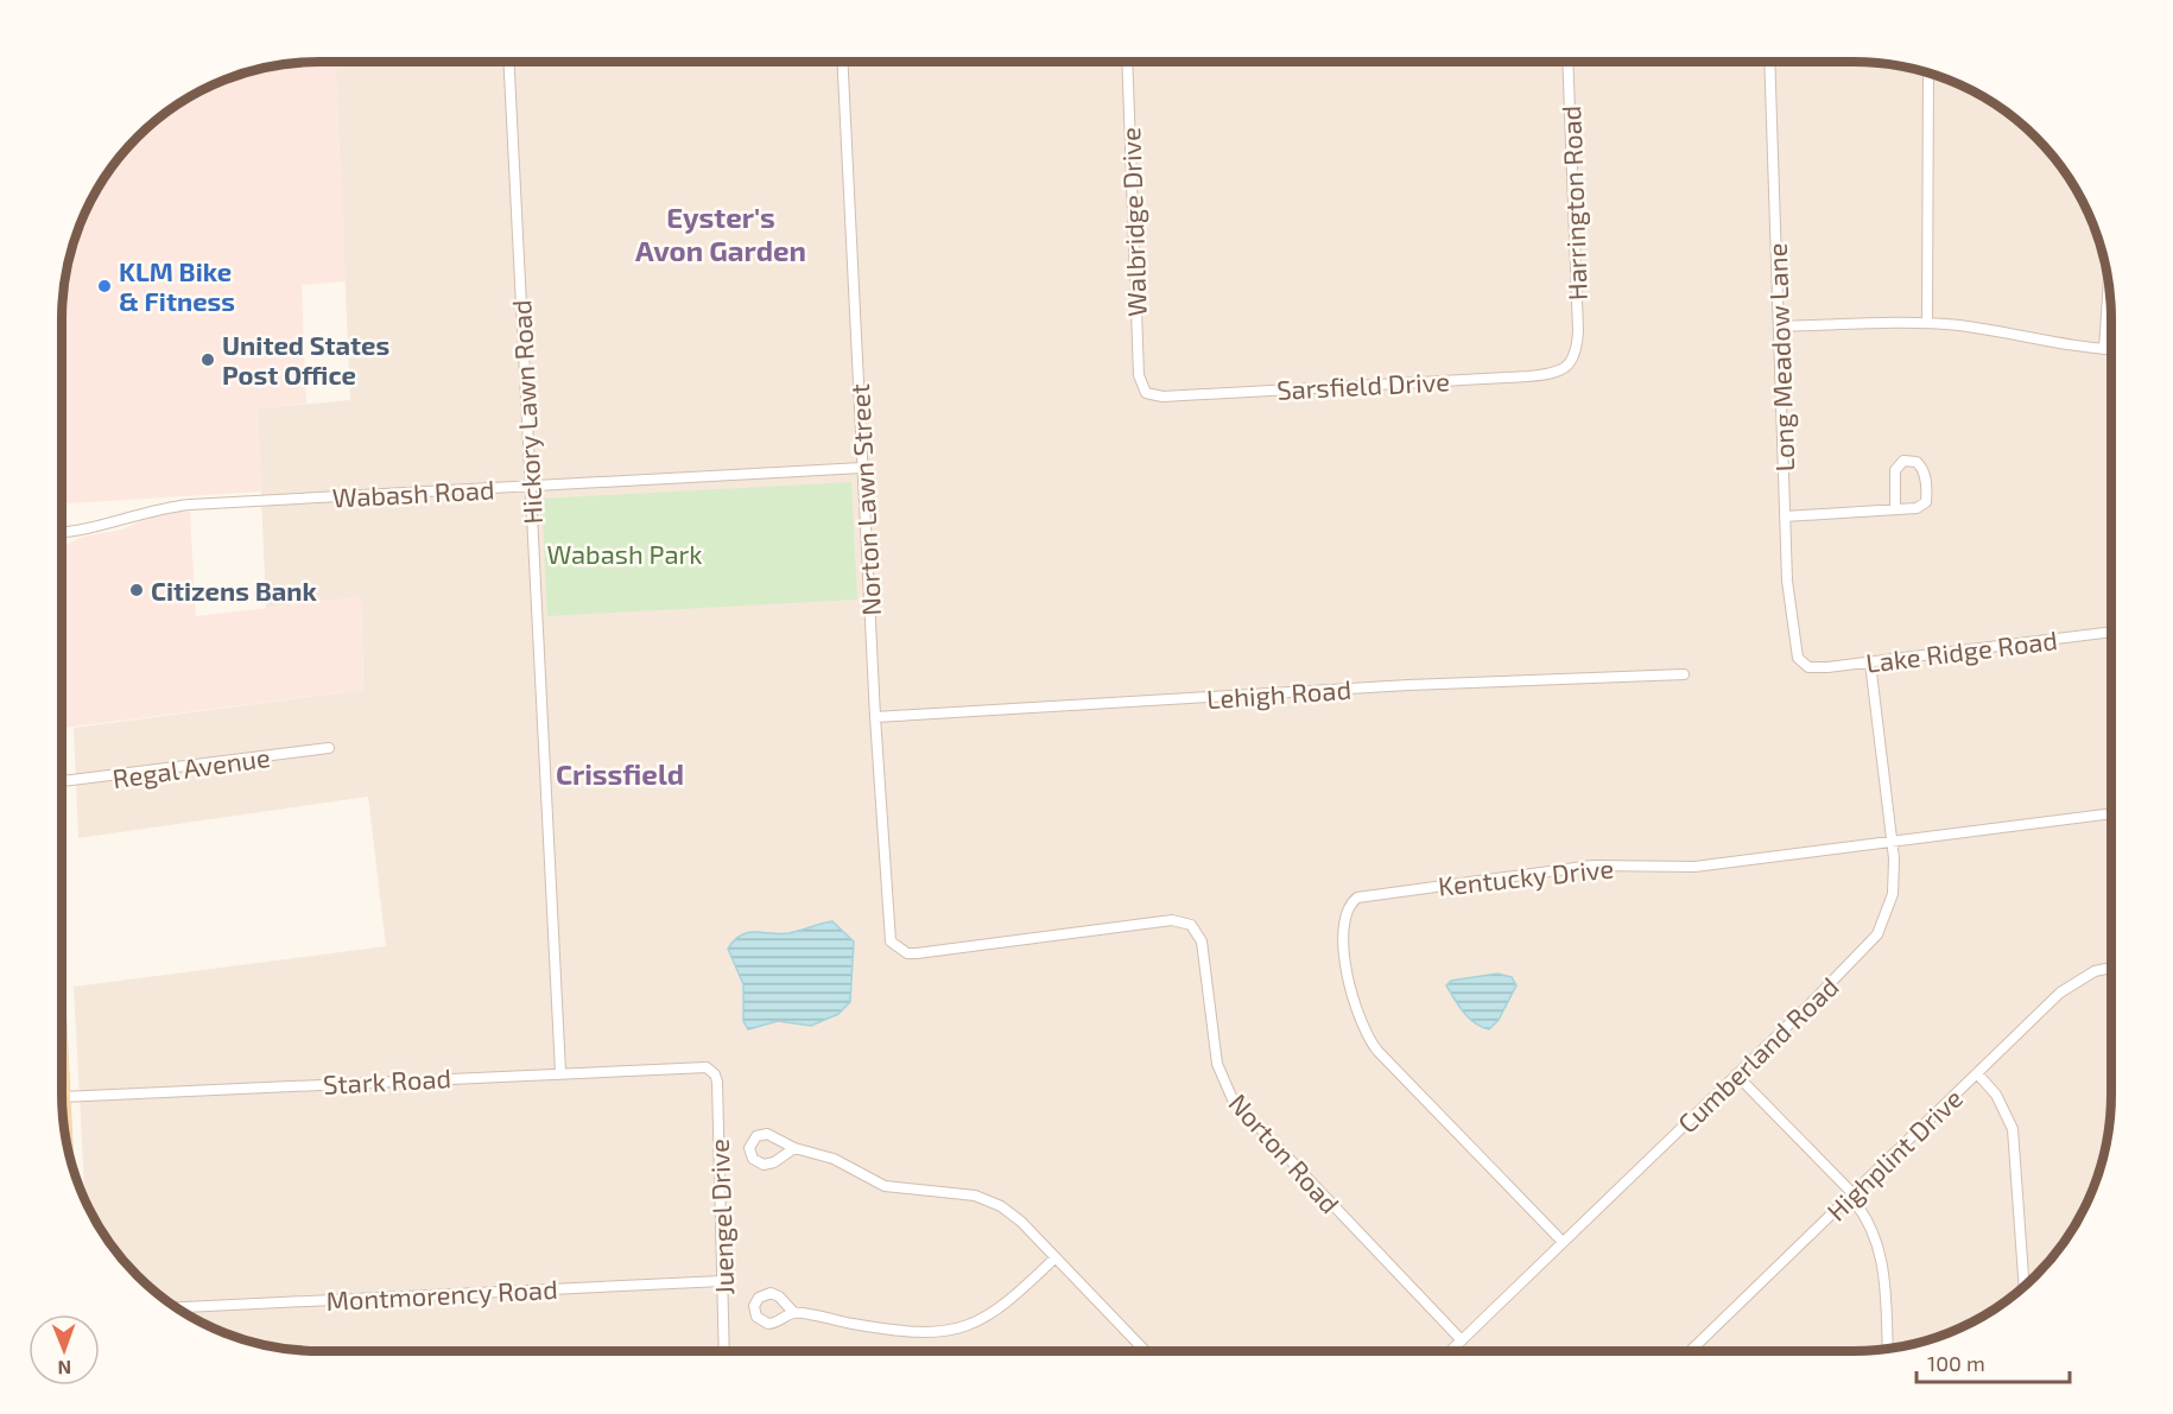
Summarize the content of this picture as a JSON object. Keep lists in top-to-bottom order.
{
  "streets": {
    "street": [
      "Harrington Road",
      "Walbridge Drive",
      "Long Meadow Lane",
      "Sarsfield Drive",
      "Hickory Lawn Road",
      "Wabash Road",
      "Norton Lawn Street",
      "Lake Ridge Road",
      "Lehigh Road",
      "Regal Avenue",
      "Kentucky Drive",
      "Cumberland Road",
      "Stark Road",
      "Norton Road",
      "Highplint Drive",
      "Juengel Drive",
      "Montmorency Road"
    ]
  },
  "crossings": [
    ["Harrington Road", "Sarsfield Drive"],
    ["Walbridge Drive", "Sarsfield Drive"],
    ["Long Meadow Lane", "Lake Ridge Road"],
    ["Hickory Lawn Road", "Wabash Road"],
    ["Hickory Lawn Road", "Stark Road"],
    ["Wabash Road", "Norton Lawn Street"],
    ["Norton Lawn Street", "Lehigh Road"],
    ["Norton Lawn Street", "Norton Road"],
    ["Lake Ridge Road", "Cumberland Road"],
    ["Kentucky Drive", "Cumberland Road"],
    ["Cumberland Road", "Norton Road"],
    ["Stark Road", "Juengel Drive"],
    ["Juengel Drive", "Montmorency Road"]
  ],
  "districts": ["Eyster's Avon Garden", "Crissfield"],
  "parks": ["Wabash Park"],
  "places": ["KLM Bike & Fitness", "United States Post Office", "Citizens Bank"],
  "scale_bar": "100 m",
  "north": "bottom"
}
